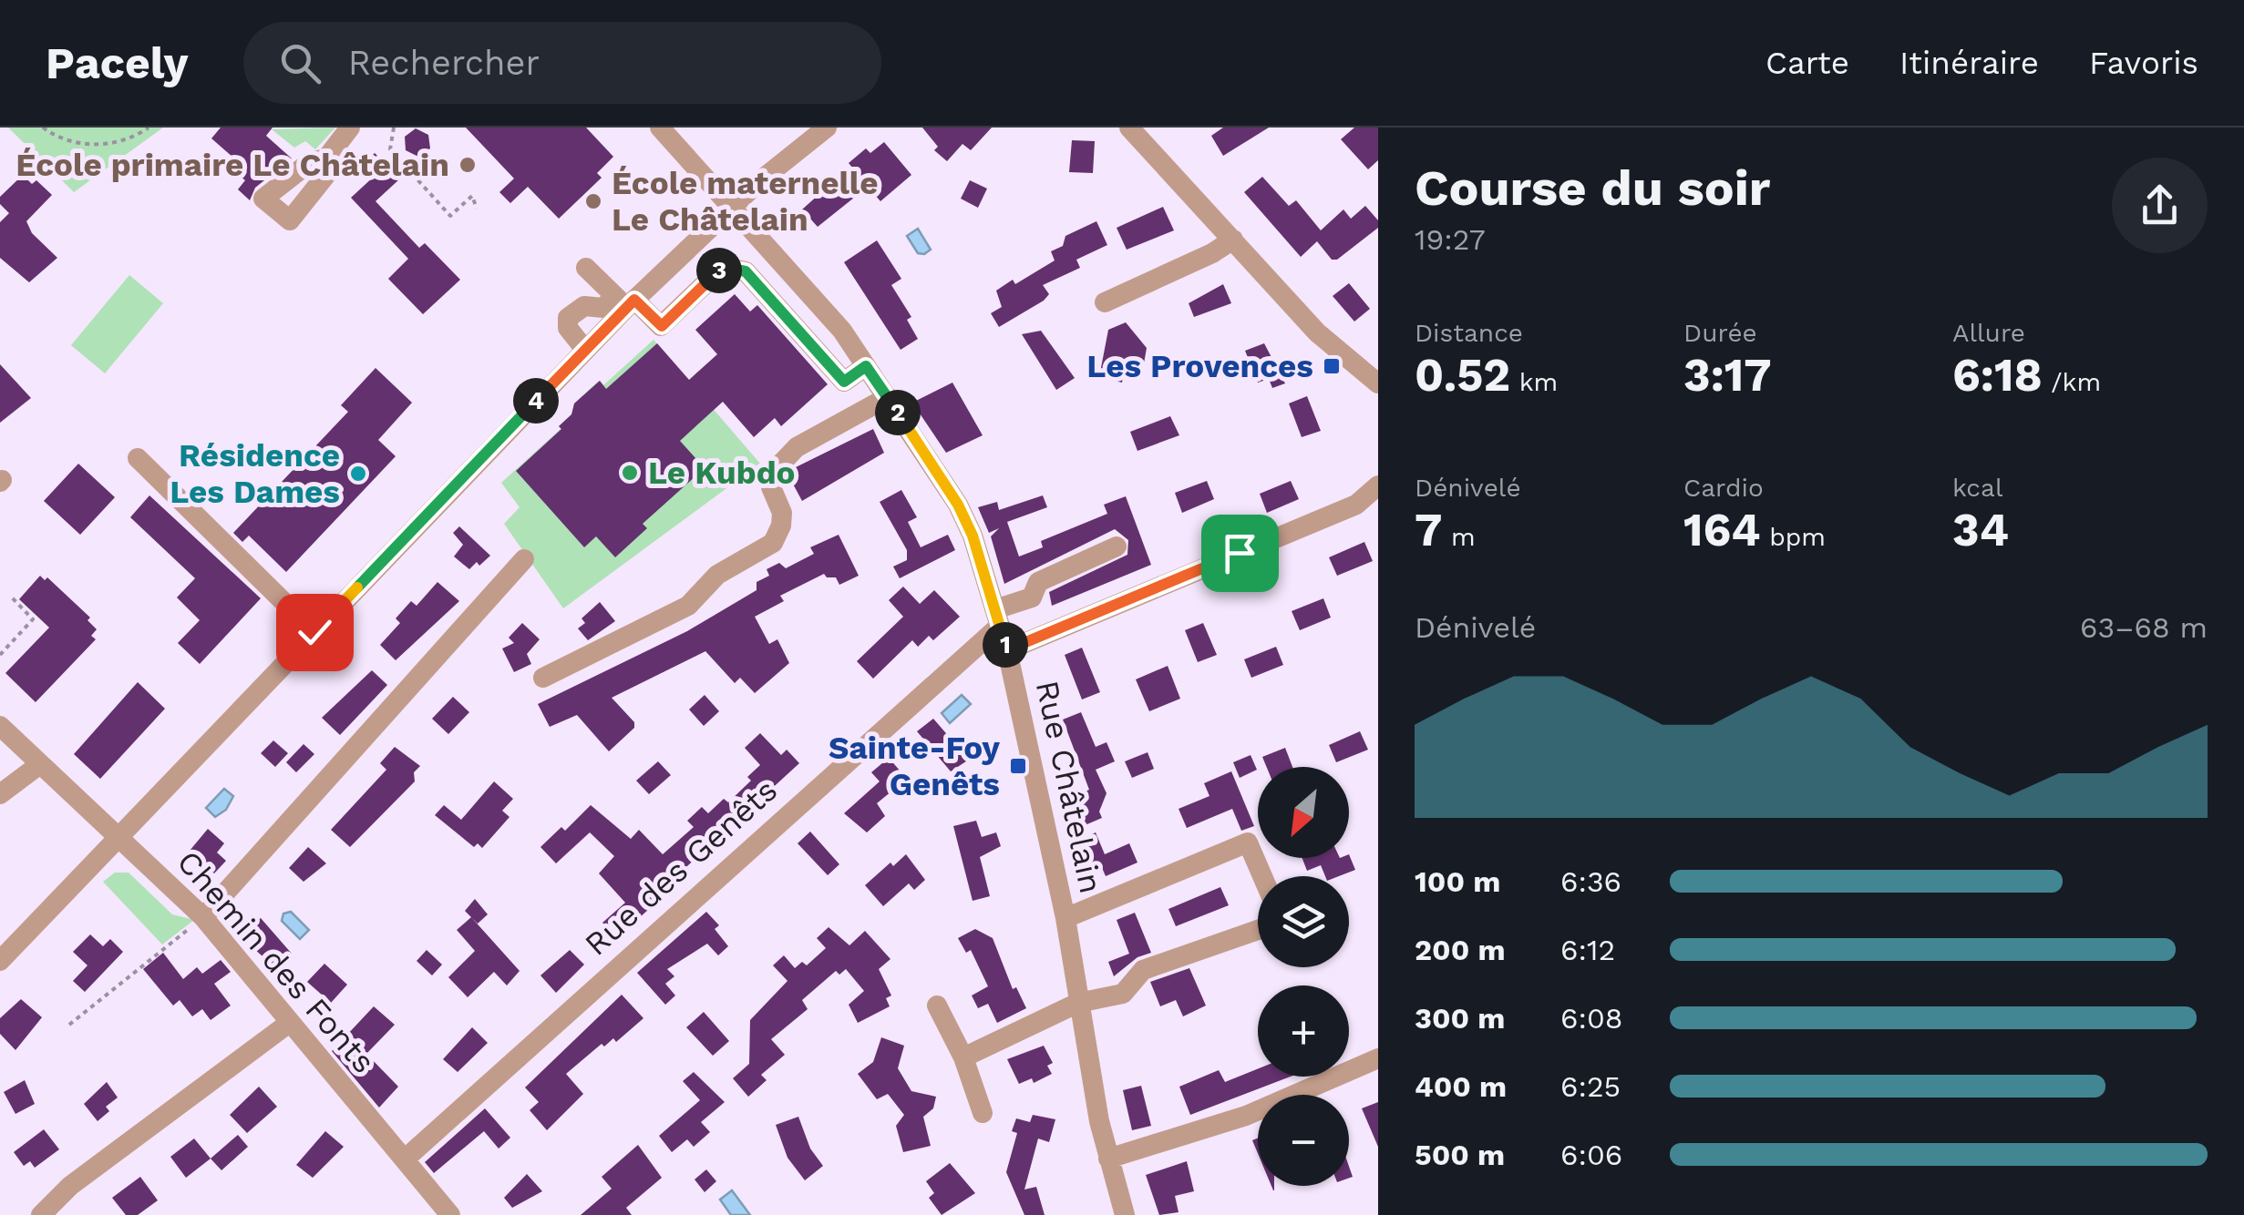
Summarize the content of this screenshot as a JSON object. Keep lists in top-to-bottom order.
{
  "streets": {
    "street": ["Rue Châtelain", "Rue des Genêts", "Chemin des Fonts"]
  },
  "crossings": [
    ["Rue Châtelain", "Rue des Genêts"],
    ["Rue des Genêts", "Chemin des Fonts"]
  ],
  "places": {
    "other": [
      "École primaire Le Châtelain",
      "École maternelle Le Châtelain",
      "Le Kubdo",
      "Résidence Les Dames"
    ],
    "transit": ["Les Provences", "Sainte-Foy Genêts"]
  },
  "north": "bottom left",
  "page": {
    "header": "Pacely",
    "search": "Rechercher",
    "nav": ["Carte", "Itinéraire", "Favoris"],
    "heading": ["Course du soir", "19:27"],
    "pins": [
      "3",
      "4",
      "2",
      "1"
    ],
    "stats": [
      ["Distance", "0.52 km"],
      ["Durée", "3:17"],
      ["Allure", "6:18 /km"],
      ["Dénivelé", "7 m"],
      ["Cardio", "164 bpm"],
      ["kcal", "34"]
    ],
    "chart": ["Dénivelé", "63–68 m"],
    "map_buttons": ["+", "−"],
    "list": [
      {
        "name": "100 m",
        "note": "6:36"
      },
      {
        "name": "200 m",
        "note": "6:12"
      },
      {
        "name": "300 m",
        "note": "6:08"
      },
      {
        "name": "400 m",
        "note": "6:25"
      },
      {
        "name": "500 m",
        "note": "6:06"
      }
    ]
  }
}
